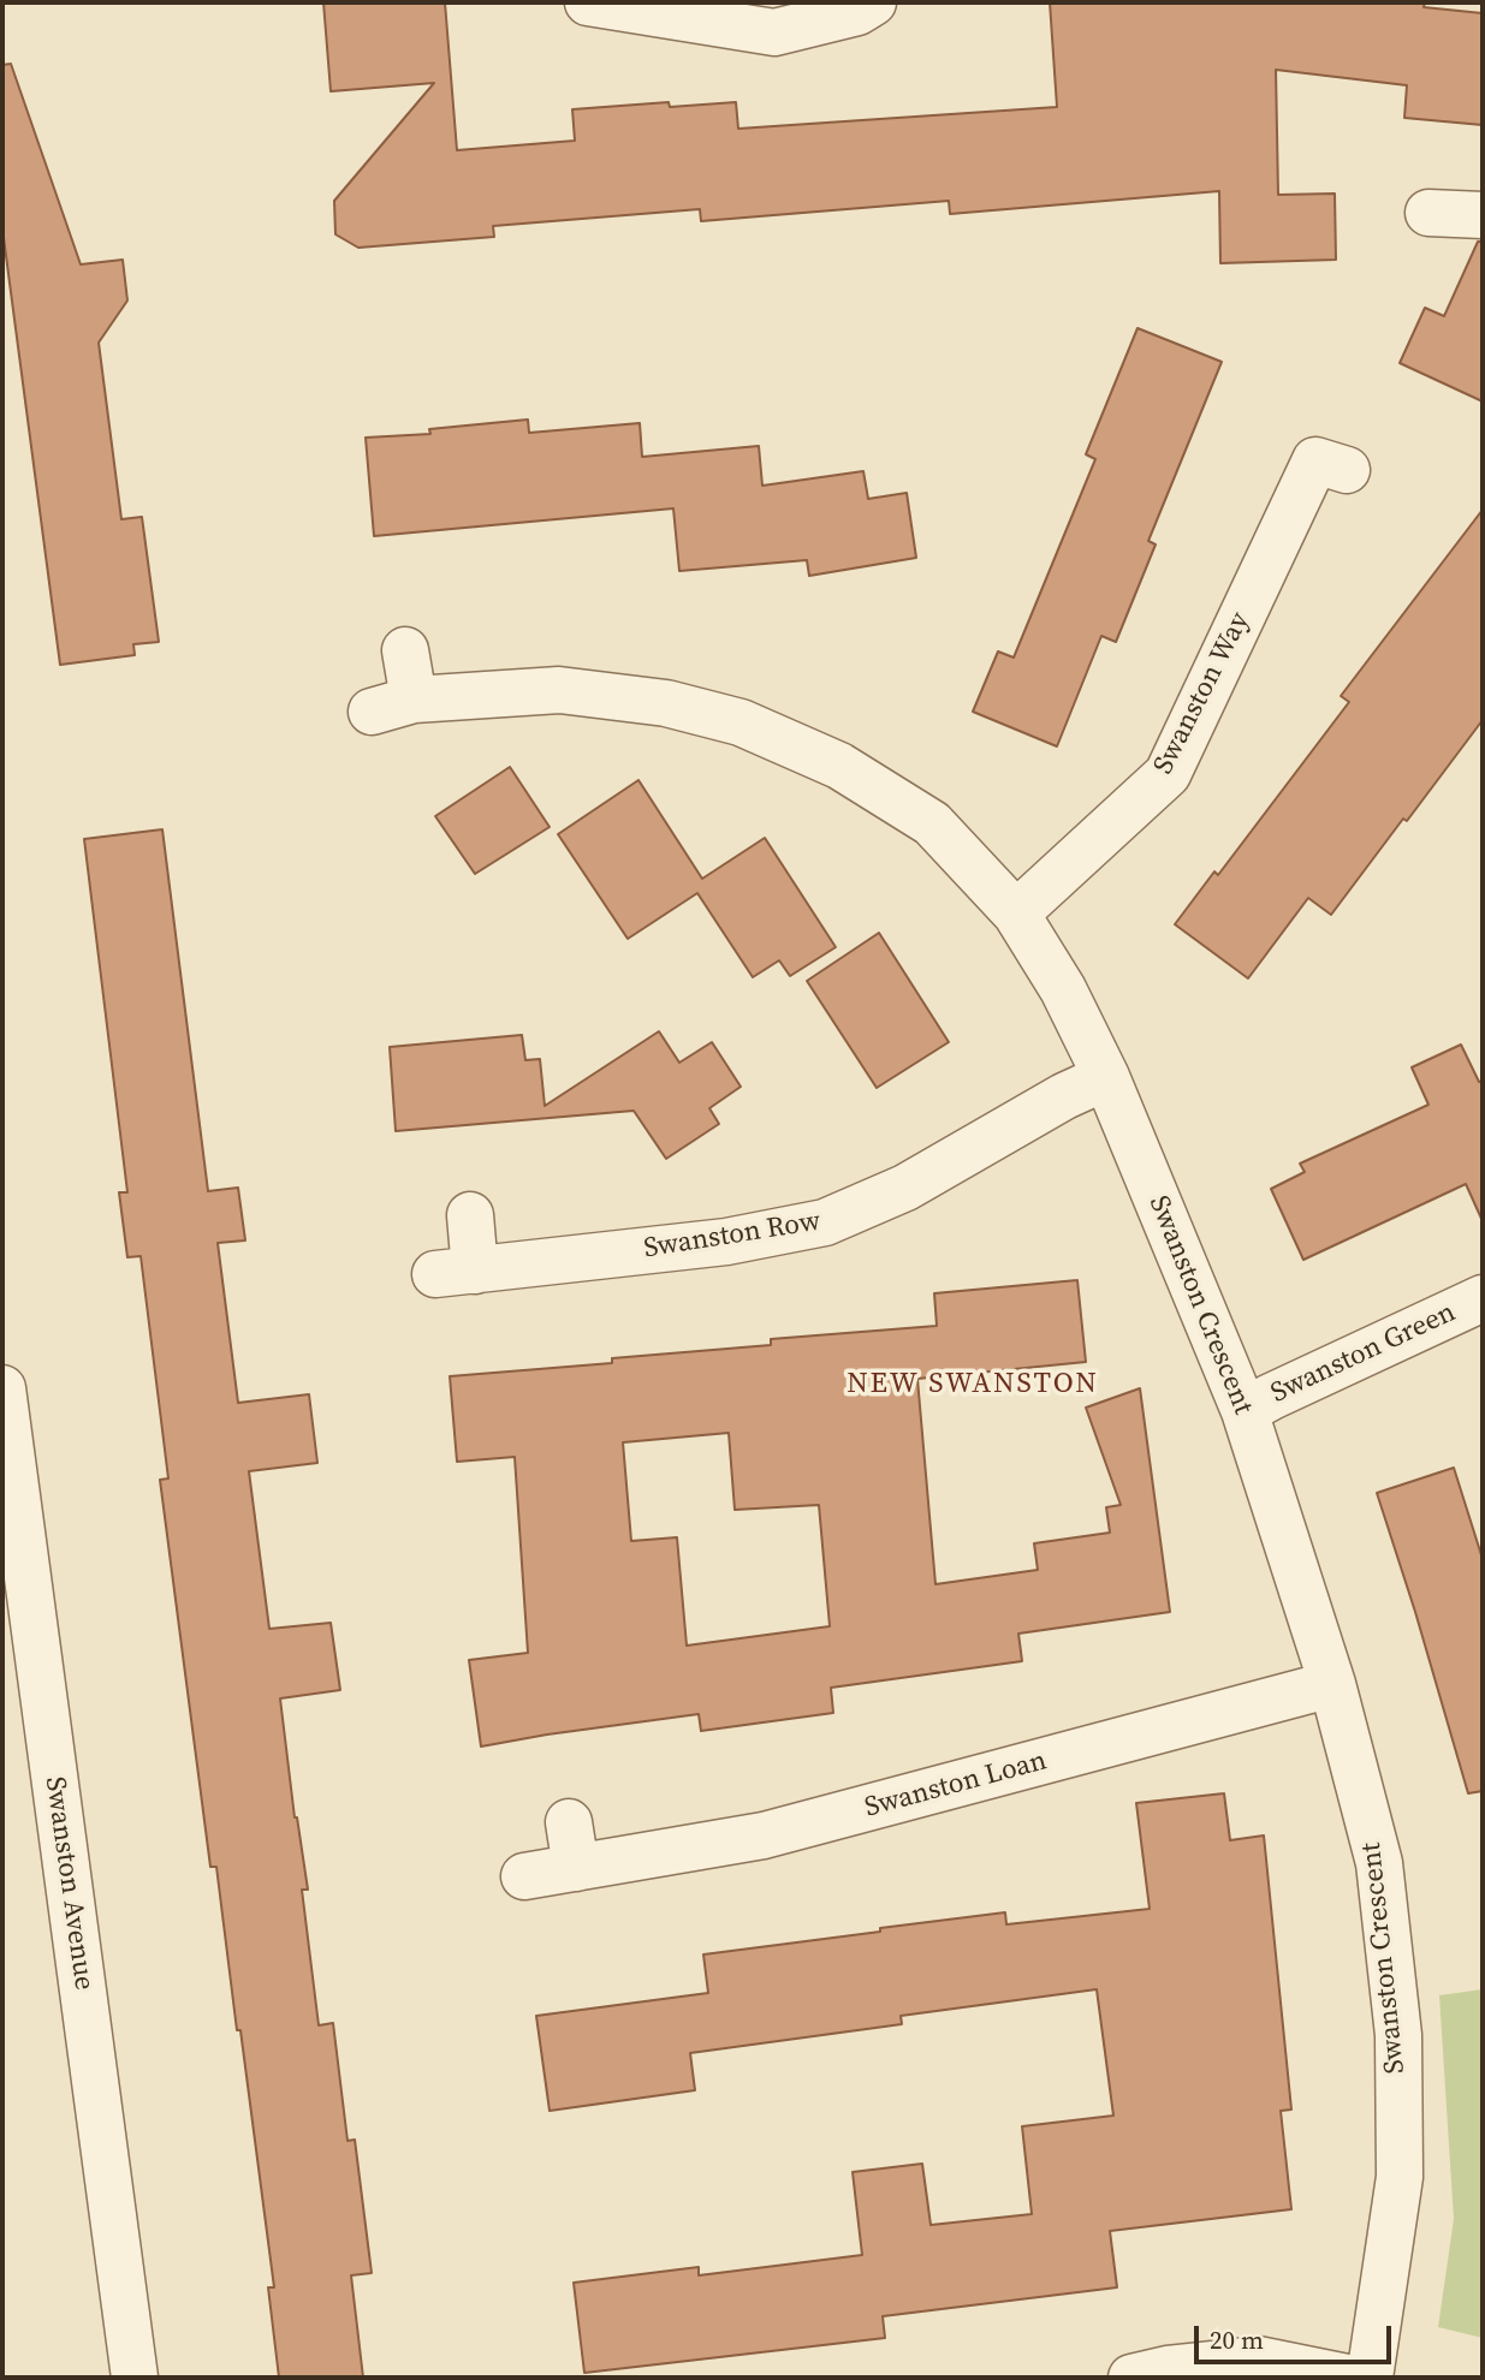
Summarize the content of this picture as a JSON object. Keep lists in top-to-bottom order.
{
  "streets": {
    "street": [
      "Swanston Way",
      "Swanston Row",
      "Swanston Crescent",
      "Swanston Green",
      "Swanston Loan",
      "Swanston Avenue"
    ]
  },
  "crossings": [
    ["Swanston Way", "Swanston Crescent"],
    ["Swanston Row", "Swanston Crescent"],
    ["Swanston Crescent", "Swanston Green"],
    ["Swanston Crescent", "Swanston Loan"]
  ],
  "districts": ["NEW SWANSTON"],
  "scale_bar": "20 m"
}
